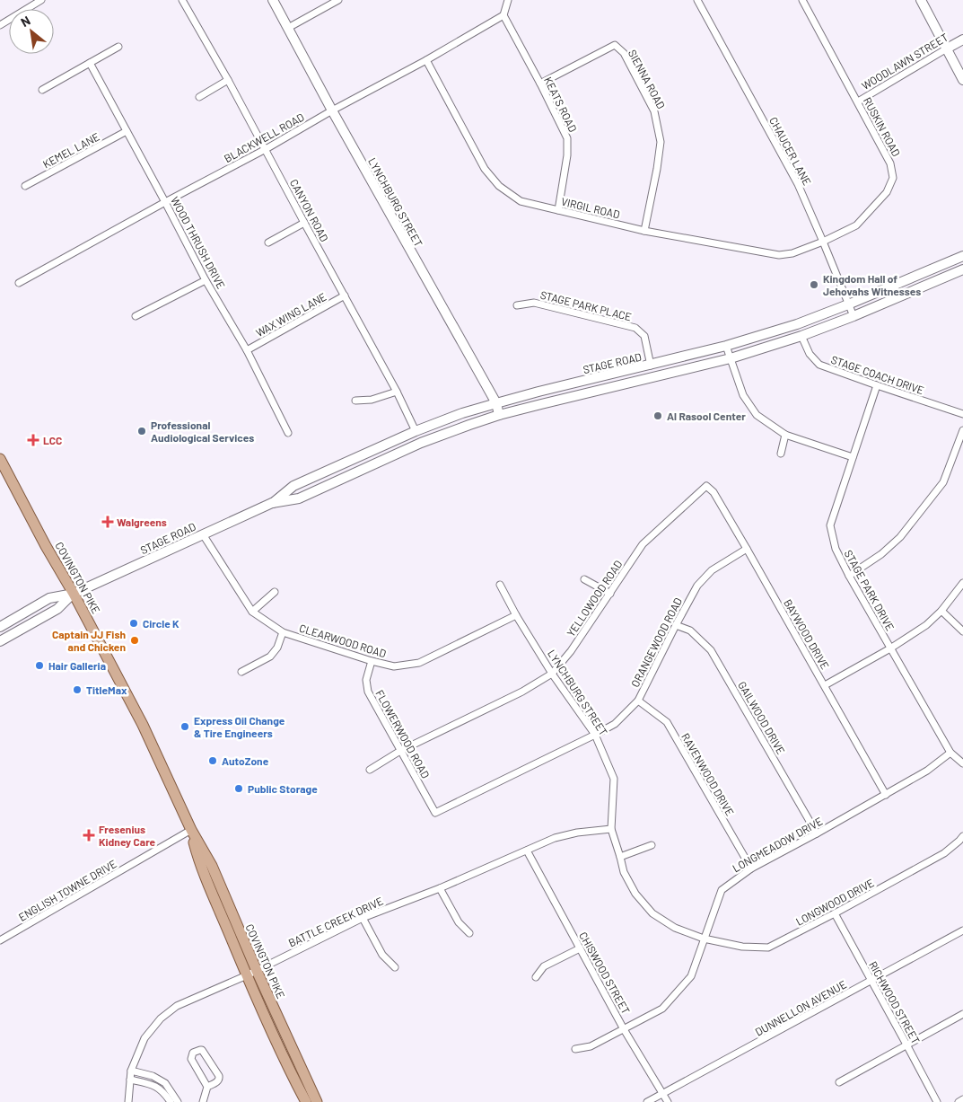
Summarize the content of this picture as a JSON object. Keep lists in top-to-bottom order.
{
  "streets": {
    "main road": [
      "WOODLAWN STREET",
      "LYNCHBURG STREET",
      "STAGE ROAD",
      "COVINGTON PIKE"
    ],
    "street": [
      "SIENNA ROAD",
      "KEATS ROAD",
      "RUSKIN ROAD",
      "BLACKWELL ROAD",
      "KEMEL LANE",
      "CHAUCER LANE",
      "VIRGIL ROAD",
      "CANYON ROAD",
      "WOOD THRUSH DRIVE",
      "STAGE PARK PLACE",
      "WAX WING LANE",
      "STAGE COACH DRIVE",
      "STAGE PARK DRIVE",
      "YELLOWOOD ROAD",
      "BAYWOOD DRIVE",
      "CLEARWOOD ROAD",
      "ORANGEWOOD ROAD",
      "GAILWOOD DRIVE",
      "FLOWERWOOD ROAD",
      "RAVENWOOD DRIVE",
      "LONGMEADOW DRIVE",
      "ENGLISH TOWNE DRIVE",
      "LONGWOOD DRIVE",
      "BATTLE CREEK DRIVE",
      "CHISWOOD STREET",
      "RICHWOOD STREET",
      "DUNNELLON AVENUE"
    ]
  },
  "crossings": [
    ["WOODLAWN STREET", "RUSKIN ROAD"],
    ["SIENNA ROAD", "KEATS ROAD"],
    ["SIENNA ROAD", "VIRGIL ROAD"],
    ["KEATS ROAD", "BLACKWELL ROAD"],
    ["KEATS ROAD", "VIRGIL ROAD"],
    ["RUSKIN ROAD", "CHAUCER LANE"],
    ["RUSKIN ROAD", "VIRGIL ROAD"],
    ["BLACKWELL ROAD", "LYNCHBURG STREET"],
    ["BLACKWELL ROAD", "VIRGIL ROAD"],
    ["BLACKWELL ROAD", "CANYON ROAD"],
    ["BLACKWELL ROAD", "WOOD THRUSH DRIVE"],
    ["KEMEL LANE", "WOOD THRUSH DRIVE"],
    ["CHAUCER LANE", "VIRGIL ROAD"],
    ["CHAUCER LANE", "STAGE ROAD"],
    ["LYNCHBURG STREET", "STAGE ROAD"],
    ["LYNCHBURG STREET", "YELLOWOOD ROAD"],
    ["LYNCHBURG STREET", "CLEARWOOD ROAD"],
    ["LYNCHBURG STREET", "ORANGEWOOD ROAD"],
    ["LYNCHBURG STREET", "LONGMEADOW DRIVE"],
    ["LYNCHBURG STREET", "LONGWOOD DRIVE"],
    ["LYNCHBURG STREET", "BATTLE CREEK DRIVE"],
    ["CANYON ROAD", "WAX WING LANE"],
    ["CANYON ROAD", "STAGE ROAD"],
    ["WOOD THRUSH DRIVE", "WAX WING LANE"],
    ["STAGE PARK PLACE", "STAGE ROAD"],
    ["STAGE ROAD", "STAGE COACH DRIVE"],
    ["STAGE ROAD", "COVINGTON PIKE"],
    ["STAGE ROAD", "CLEARWOOD ROAD"],
    ["STAGE COACH DRIVE", "STAGE PARK DRIVE"],
    ["COVINGTON PIKE", "ENGLISH TOWNE DRIVE"],
    ["COVINGTON PIKE", "BATTLE CREEK DRIVE"],
    ["STAGE PARK DRIVE", "LONGMEADOW DRIVE"],
    ["YELLOWOOD ROAD", "BAYWOOD DRIVE"],
    ["YELLOWOOD ROAD", "FLOWERWOOD ROAD"],
    ["BAYWOOD DRIVE", "ORANGEWOOD ROAD"],
    ["BAYWOOD DRIVE", "LONGMEADOW DRIVE"],
    ["CLEARWOOD ROAD", "FLOWERWOOD ROAD"],
    ["ORANGEWOOD ROAD", "GAILWOOD DRIVE"],
    ["ORANGEWOOD ROAD", "FLOWERWOOD ROAD"],
    ["ORANGEWOOD ROAD", "RAVENWOOD DRIVE"],
    ["GAILWOOD DRIVE", "LONGMEADOW DRIVE"],
    ["RAVENWOOD DRIVE", "LONGMEADOW DRIVE"],
    ["LONGMEADOW DRIVE", "LONGWOOD DRIVE"],
    ["LONGMEADOW DRIVE", "CHISWOOD STREET"],
    ["LONGWOOD DRIVE", "RICHWOOD STREET"],
    ["BATTLE CREEK DRIVE", "CHISWOOD STREET"],
    ["CHISWOOD STREET", "DUNNELLON AVENUE"],
    ["RICHWOOD STREET", "DUNNELLON AVENUE"]
  ],
  "places": {
    "other": [
      "Kingdom Hall of Jehovahs Witnesses",
      "Al Rasool Center",
      "Professional Audiological Services",
      "Circle K",
      "Captain JJ Fish and Chicken",
      "Hair Galleria",
      "TitleMax",
      "Express Oil Change & Tire Engineers",
      "AutoZone",
      "Public Storage"
    ],
    "health": ["LCC", "Walgreens", "Fresenius Kidney Care"]
  },
  "north": "top left"
}
